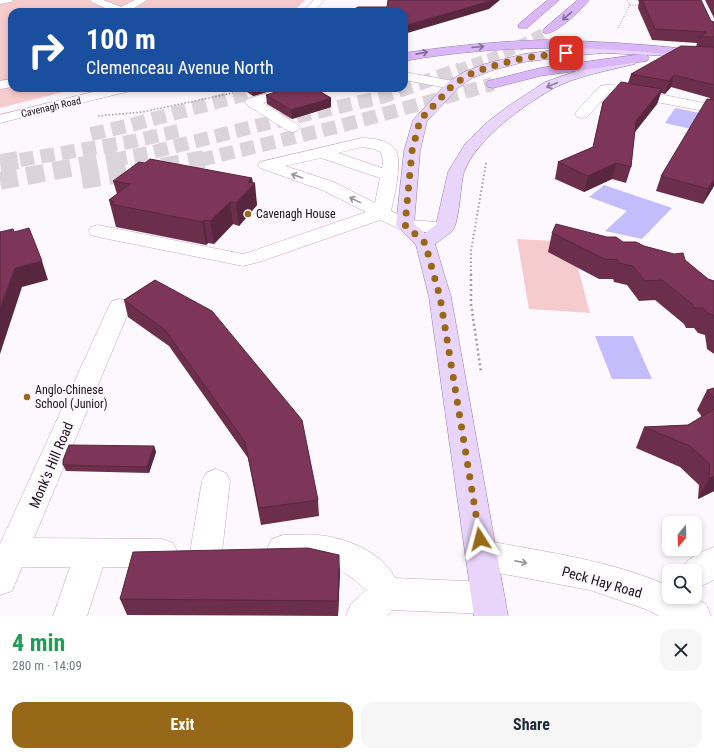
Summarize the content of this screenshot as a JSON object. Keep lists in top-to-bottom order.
{
  "streets": {
    "street": ["Cavenagh Road", "Monk's Hill Road", "Peck Hay Road"]
  },
  "one_way": ["Peck Hay Road"],
  "places": ["Cavenagh House", "Anglo-Chinese School (Junior)"],
  "north": "bottom",
  "page": {
    "turn": ["100 m", "Clemenceau Avenue North"],
    "heading": ["4 min", "280 m · 14:09"],
    "buttons": ["Exit", "Share"]
  }
}
